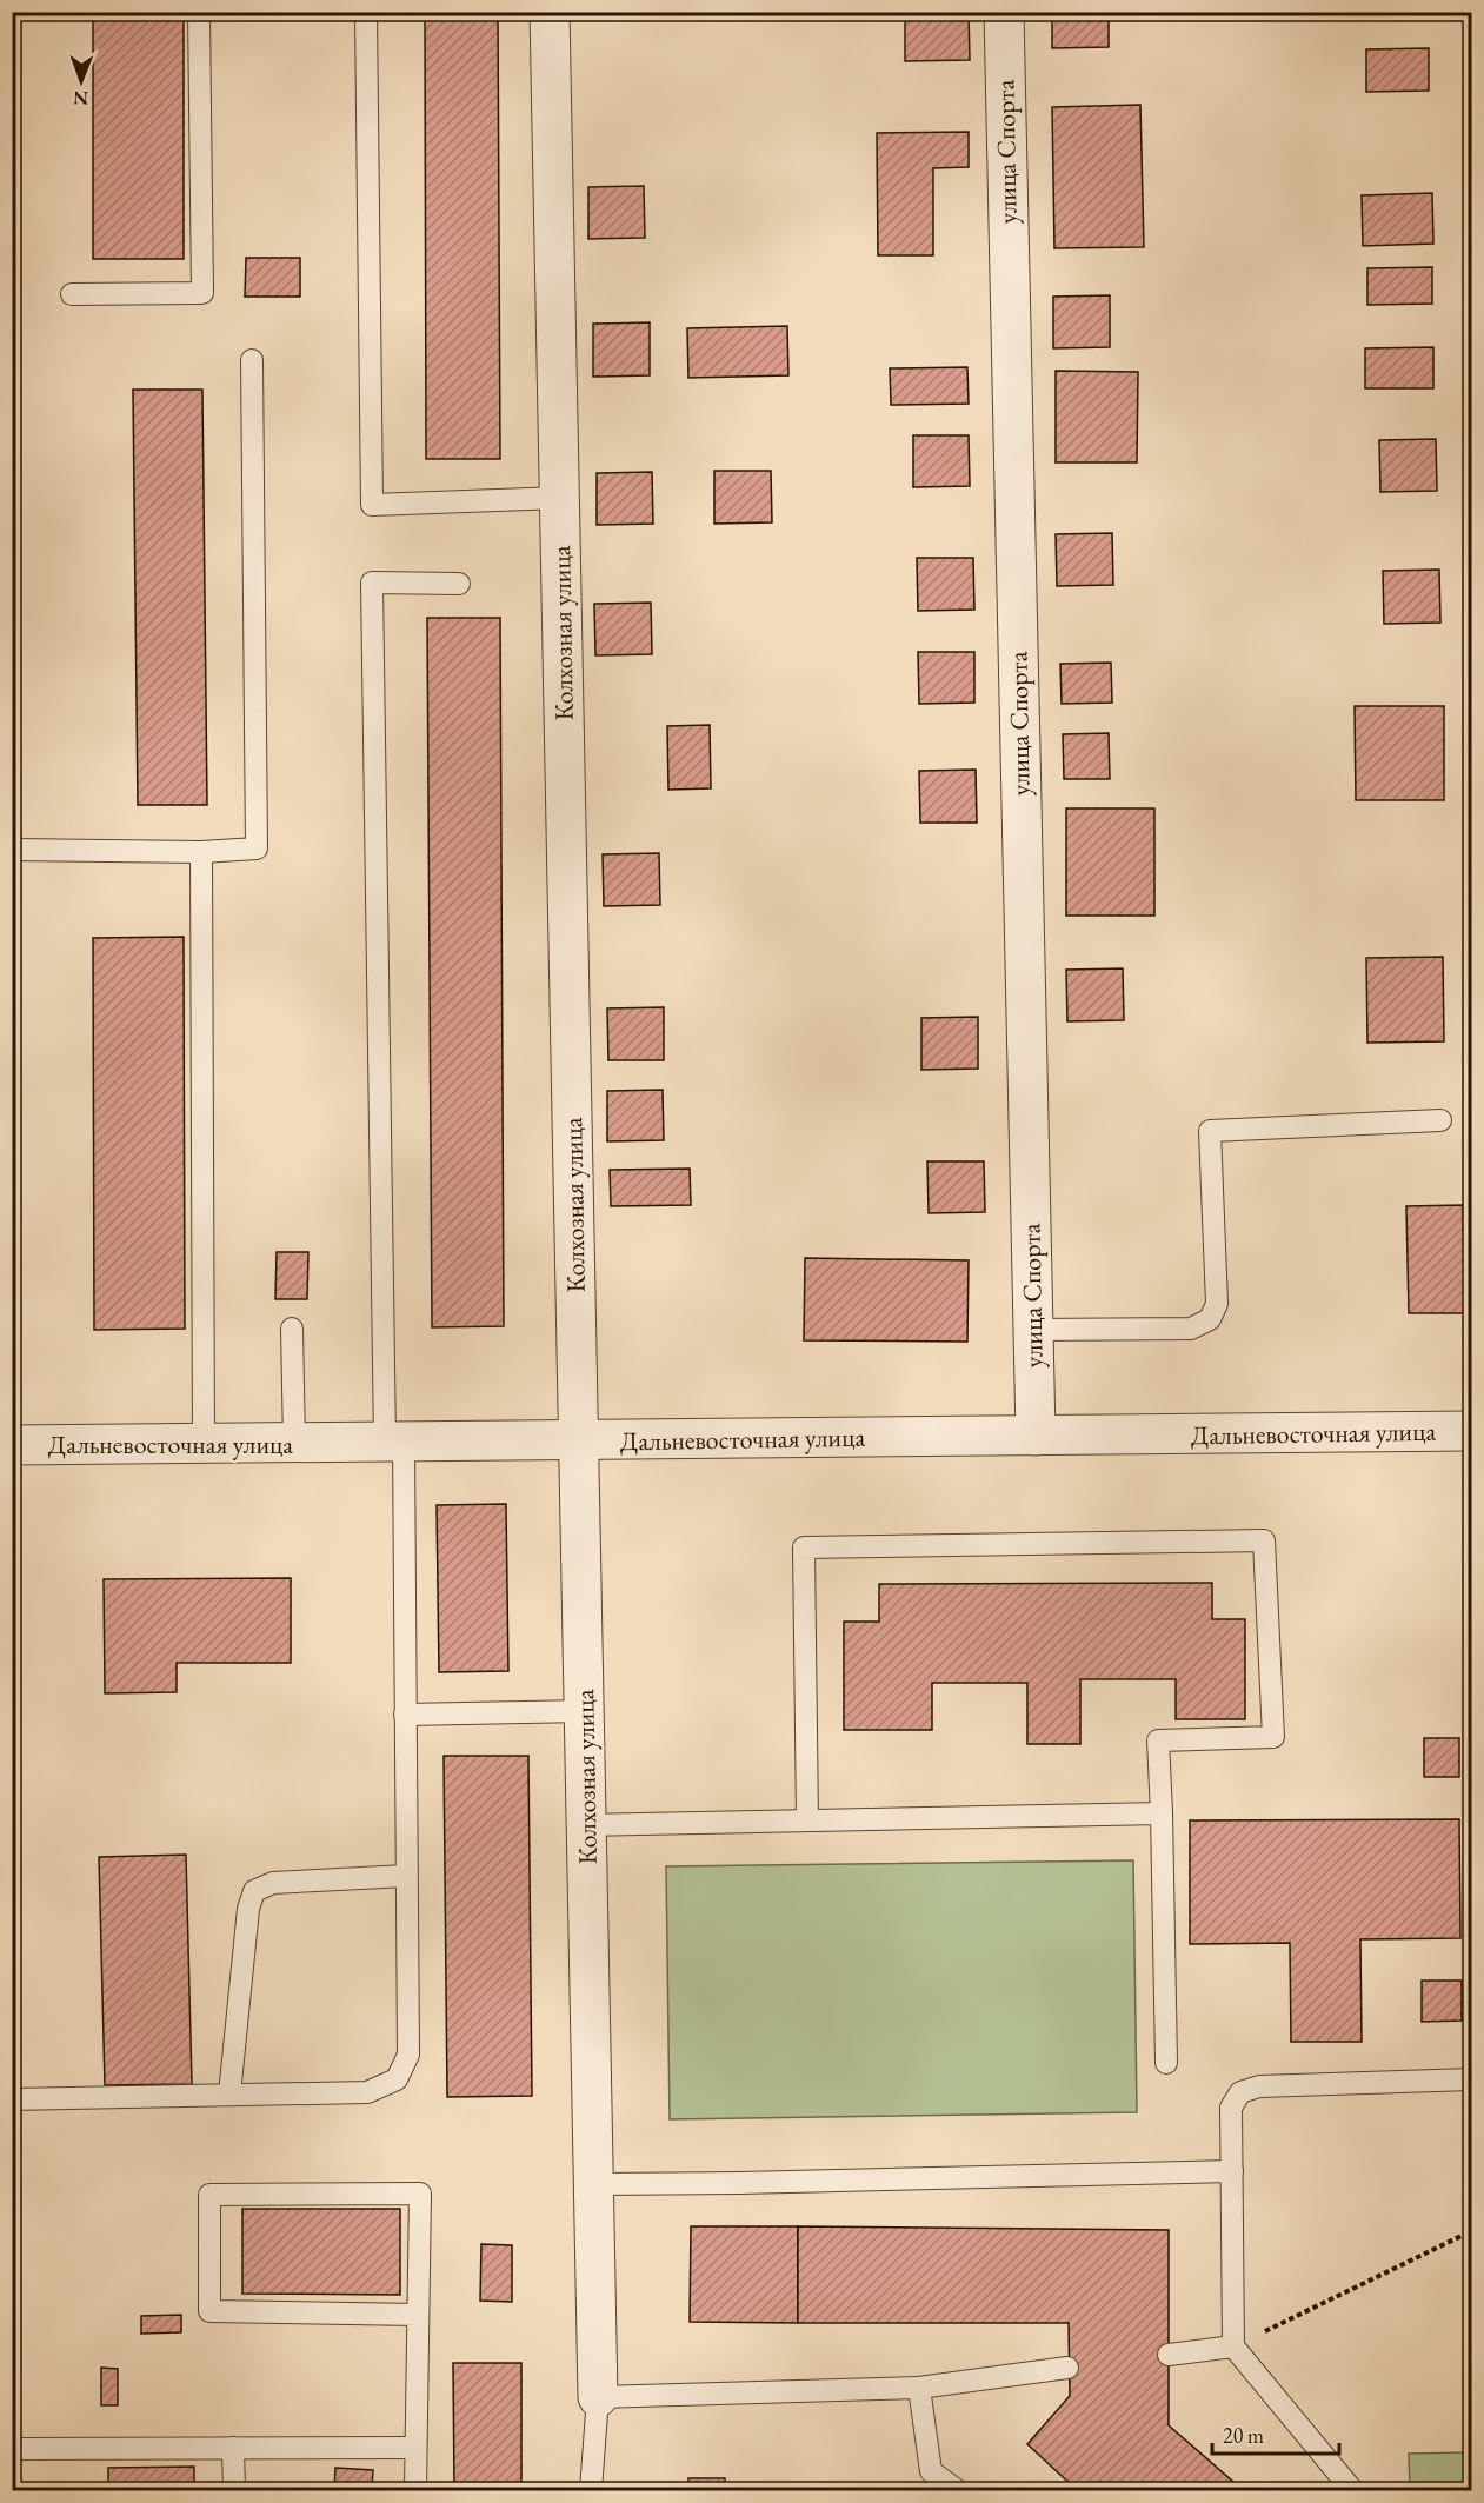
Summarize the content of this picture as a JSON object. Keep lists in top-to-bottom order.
{
  "streets": {
    "street": ["улица Спорта", "Колхозная улица", "Дальневосточная улица"]
  },
  "crossings": [
    ["улица Спорта", "Дальневосточная улица"],
    ["Колхозная улица", "Дальневосточная улица"]
  ],
  "scale_bar": "20 m",
  "north": "bottom"
}
